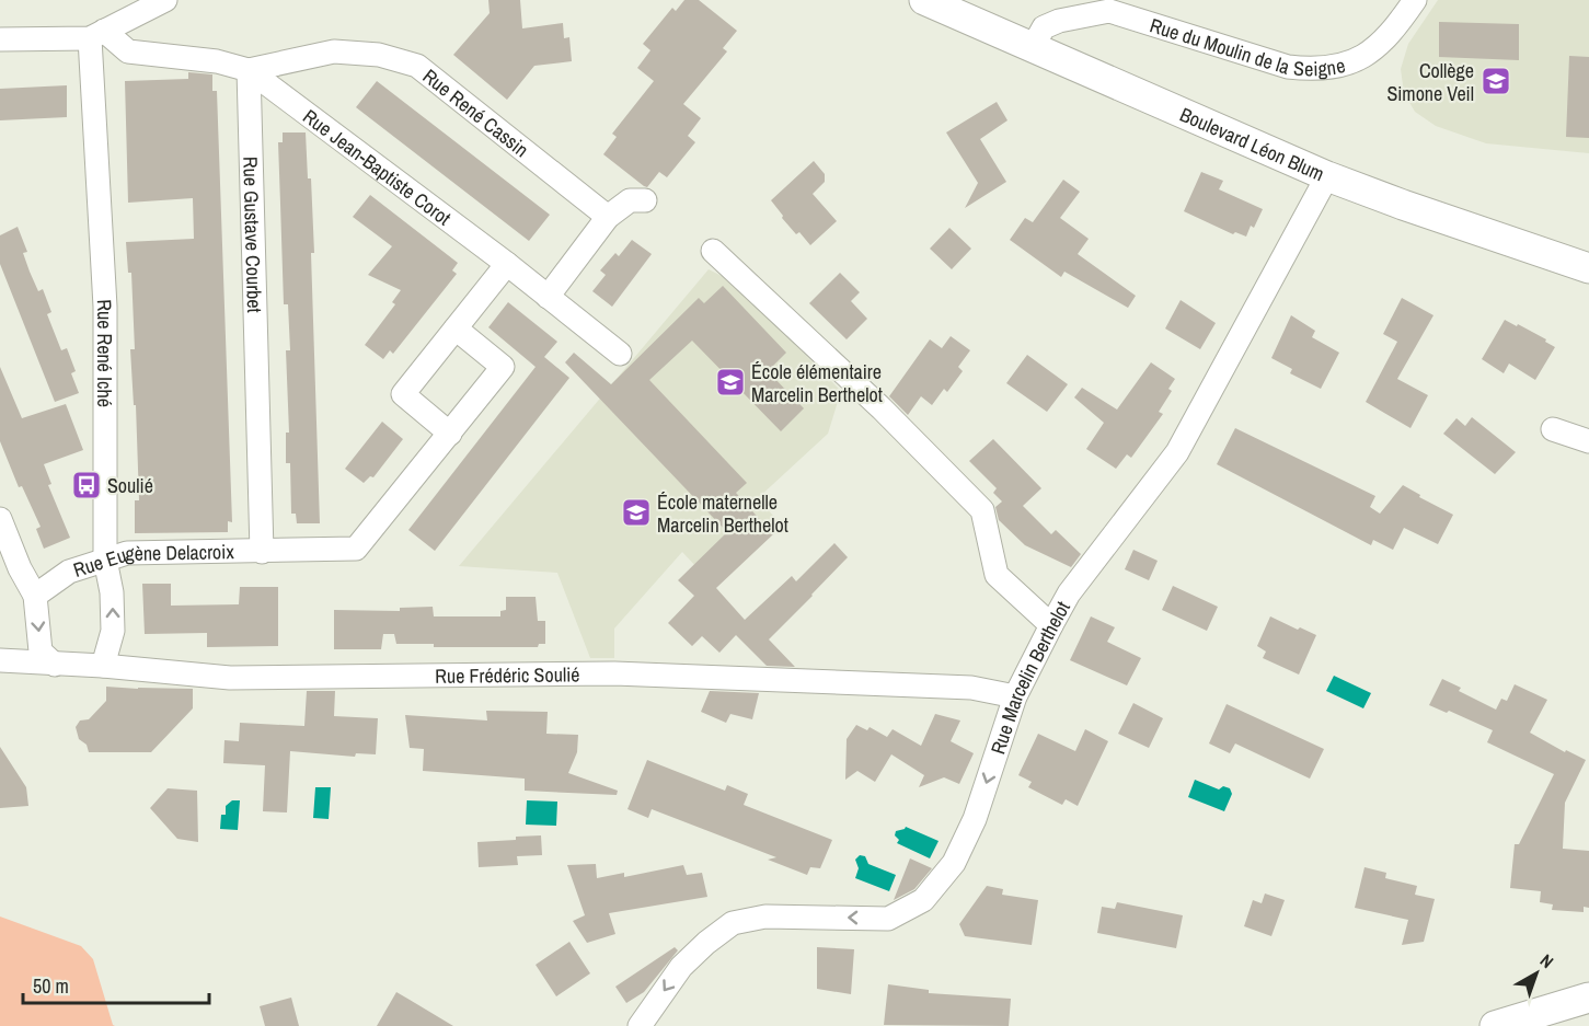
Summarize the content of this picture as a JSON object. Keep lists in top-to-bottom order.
{
  "streets": {
    "street": [
      "Rue du Moulin de la Seigne",
      "Rue René Cassin",
      "Boulevard Léon Blum",
      "Rue Jean-Baptiste Corot",
      "Rue Gustave Courbet",
      "Rue René Iché",
      "Rue Eugène Delacroix",
      "Rue Frédéric Soulié",
      "Rue Marcelin Berthelot"
    ]
  },
  "crossings": [
    ["Rue du Moulin de la Seigne", "Boulevard Léon Blum"],
    ["Rue René Cassin", "Rue Jean-Baptiste Corot"],
    ["Rue René Cassin", "Rue Gustave Courbet"],
    ["Boulevard Léon Blum", "Rue Marcelin Berthelot"],
    ["Rue Jean-Baptiste Corot", "Rue Gustave Courbet"],
    ["Rue Gustave Courbet", "Rue Eugène Delacroix"],
    ["Rue René Iché", "Rue Eugène Delacroix"],
    ["Rue René Iché", "Rue Frédéric Soulié"],
    ["Rue Frédéric Soulié", "Rue Marcelin Berthelot"]
  ],
  "one_way": ["Rue Marcelin Berthelot"],
  "places": {
    "school or university": ["Collège Simone Veil", "École élémentaire Marcelin Berthelot", "École maternelle Marcelin Berthelot"],
    "bus stop": ["Soulié"]
  },
  "scale_bar": "50 m",
  "north": "top right"
}
